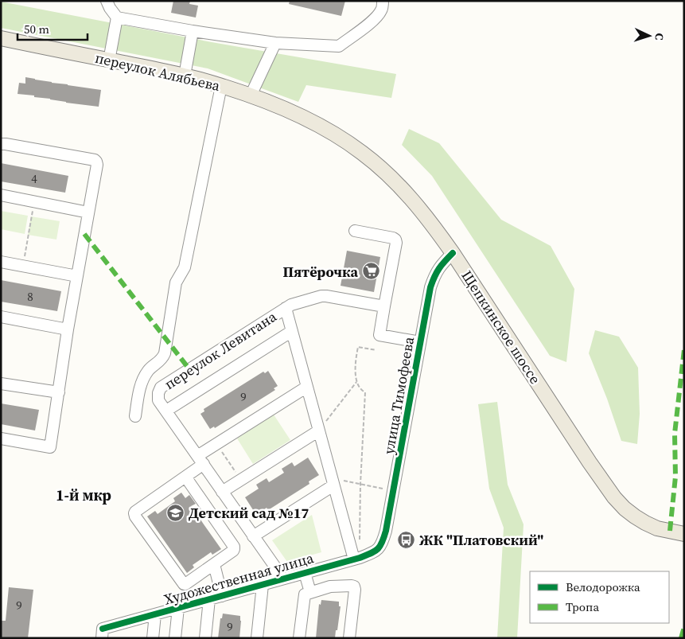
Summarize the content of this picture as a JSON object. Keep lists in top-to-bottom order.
{
  "streets": {
    "main road": ["переулок Алябьева", "Щепкинское шоссе"],
    "street": ["переулок Левитана", "улица Тимофеева", "Художественная улица"]
  },
  "crossings": [
    ["переулок Алябьева", "Щепкинское шоссе"],
    ["Щепкинское шоссе", "улица Тимофеева"],
    ["улица Тимофеева", "Художественная улица"]
  ],
  "districts": ["1-й мкр"],
  "places": {
    "supermarket": ["Пятёрочка"],
    "school or university": ["Детский сад №17"],
    "bus stop": ["ЖК \"Платовский\""]
  },
  "house_numbers": [
    "4",
    "8",
    "9",
    "9",
    "9"
  ],
  "legend": ["Велодорожка", "Тропа"],
  "scale_bar": "50 m",
  "north": "right"
}
